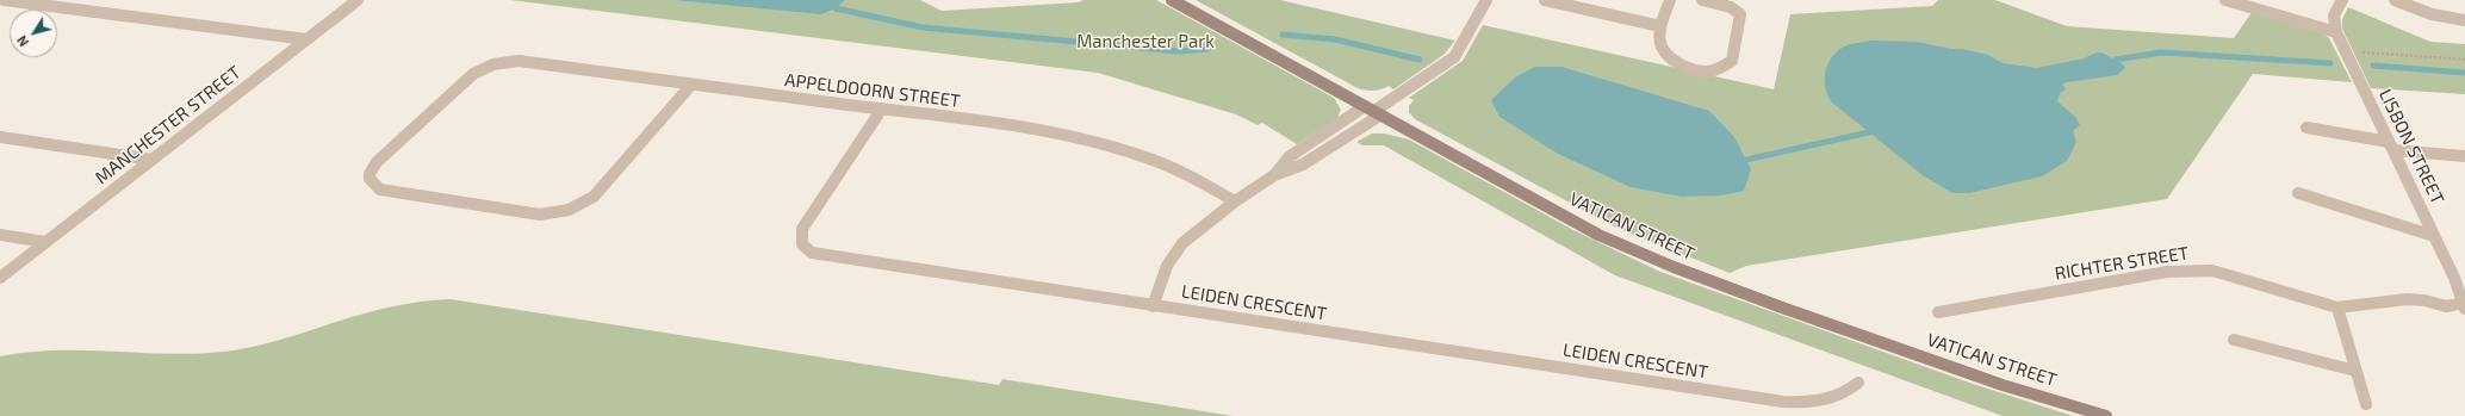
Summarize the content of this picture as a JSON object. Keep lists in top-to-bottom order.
{
  "streets": {
    "street": [
      "APPELDOORN STREET",
      "MANCHESTER STREET",
      "LISBON STREET",
      "VATICAN STREET",
      "RICHTER STREET",
      "LEIDEN CRESCENT"
    ]
  },
  "crossings": [
    ["APPELDOORN STREET", "LEIDEN CRESCENT"],
    ["LISBON STREET", "RICHTER STREET"]
  ],
  "parks": ["Manchester Park"],
  "north": "bottom left"
}
